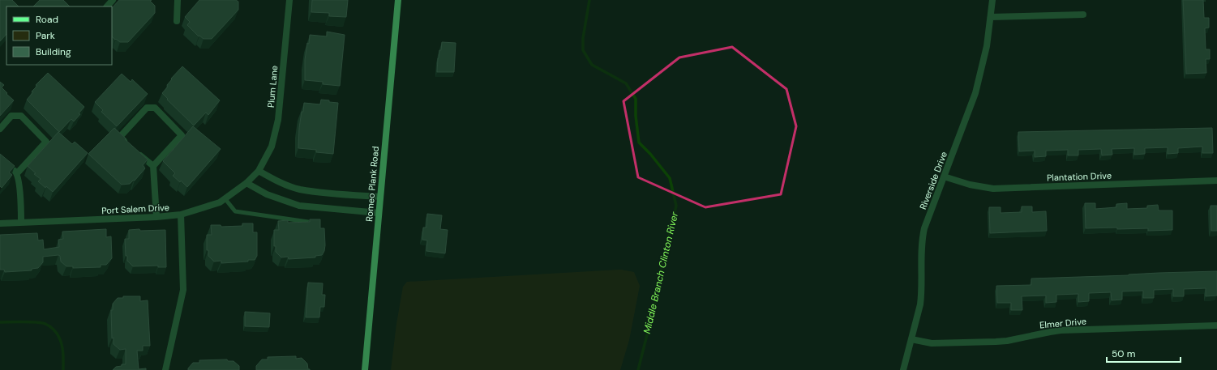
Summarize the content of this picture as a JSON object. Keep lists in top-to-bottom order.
{
  "streets": {
    "main road": ["Romeo Plank Road"],
    "street": [
      "Plum Lane",
      "Plantation Drive",
      "Riverside Drive",
      "Port Salem Drive",
      "Elmer Drive"
    ]
  },
  "crossings": [
    ["Plum Lane", "Port Salem Drive"],
    ["Plantation Drive", "Riverside Drive"],
    ["Riverside Drive", "Elmer Drive"]
  ],
  "water": ["Middle Branch Clinton River"],
  "legend": ["Road", "Park", "Building"],
  "scale_bar": "50 m"
}
